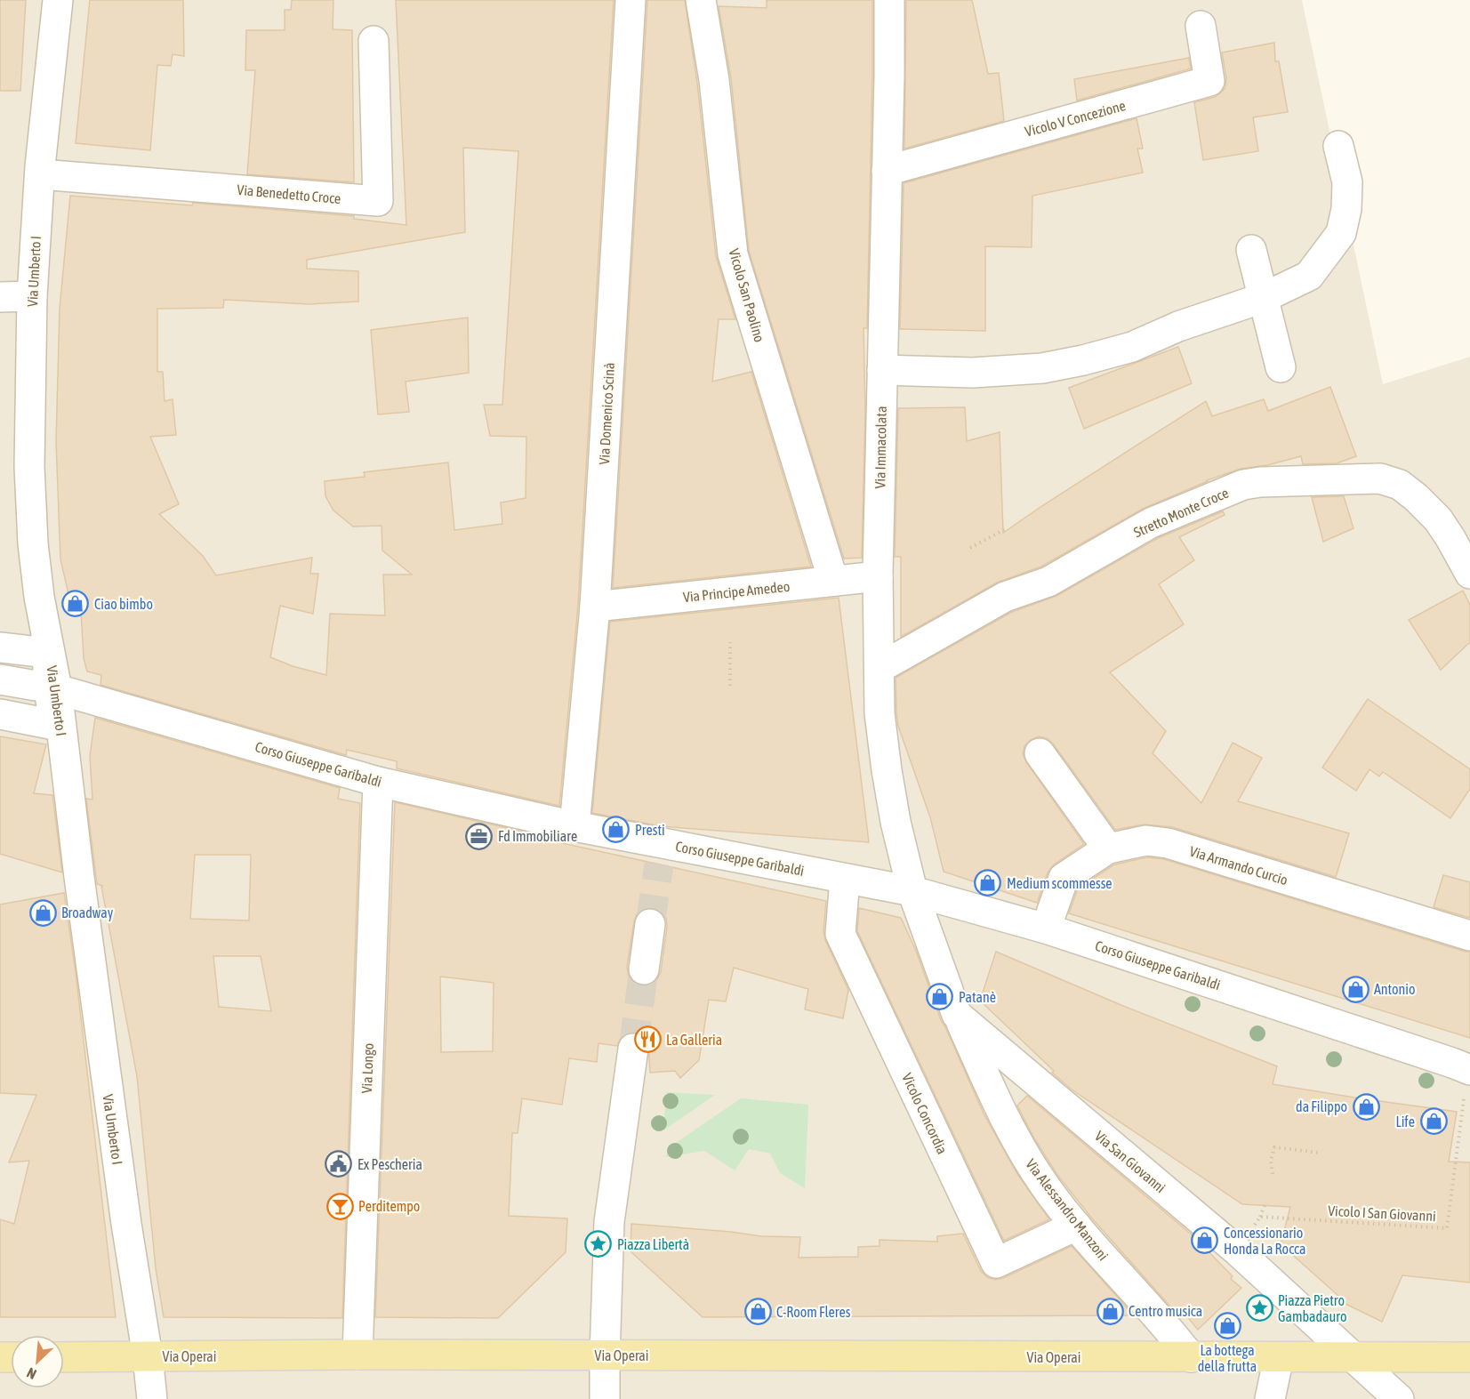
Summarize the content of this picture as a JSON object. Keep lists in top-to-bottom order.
{
  "streets": {
    "main road": ["Via Operai"],
    "street": [
      "Vicolo V Concezione",
      "Via Benedetto Croce",
      "Via Umberto I",
      "Vicolo San Paolino",
      "Via Domenico Scinà",
      "Via Immacolata",
      "Stretto Monte Croce",
      "Via Principe Amedeo",
      "Corso Giuseppe Garibaldi",
      "Via Armando Curcio",
      "Via Longo",
      "Vicolo Concordia",
      "Via San Giovanni",
      "Via Alessandro Manzoni"
    ],
    "path": ["Vicolo I San Giovanni"]
  },
  "crossings": [
    ["Vicolo V Concezione", "Via Immacolata"],
    ["Via Benedetto Croce", "Via Umberto I"],
    ["Via Umberto I", "Corso Giuseppe Garibaldi"],
    ["Via Umberto I", "Via Operai"],
    ["Vicolo San Paolino", "Via Principe Amedeo"],
    ["Via Domenico Scinà", "Via Principe Amedeo"],
    ["Via Domenico Scinà", "Corso Giuseppe Garibaldi"],
    ["Via Immacolata", "Stretto Monte Croce"],
    ["Via Immacolata", "Via Principe Amedeo"],
    ["Via Immacolata", "Corso Giuseppe Garibaldi"],
    ["Corso Giuseppe Garibaldi", "Via Armando Curcio"],
    ["Corso Giuseppe Garibaldi", "Via Longo"],
    ["Corso Giuseppe Garibaldi", "Vicolo Concordia"],
    ["Corso Giuseppe Garibaldi", "Vicolo I San Giovanni"],
    ["Via Longo", "Via Operai"],
    ["Vicolo Concordia", "Via Alessandro Manzoni"],
    ["Via San Giovanni", "Via Alessandro Manzoni"],
    ["Via San Giovanni", "Via Operai"],
    ["Via Alessandro Manzoni", "Via Operai"]
  ],
  "places": {
    "shop": [
      "Ciao bimbo",
      "Presti",
      "Medium scommesse",
      "Broadway",
      "Antonio",
      "Patanè",
      "da Filippo",
      "Life",
      "Concessionario Honda La Rocca",
      "Centro musica",
      "C-Room Fleres",
      "La bottega della frutta"
    ],
    "office": ["Fd Immobiliare"],
    "restaurant": ["La Galleria"],
    "public building": ["Ex Pescheria"],
    "bar": ["Perditempo"],
    "place": ["Piazza Libertà", "Piazza Pietro Gambadauro"]
  },
  "north": "bottom left"
}
